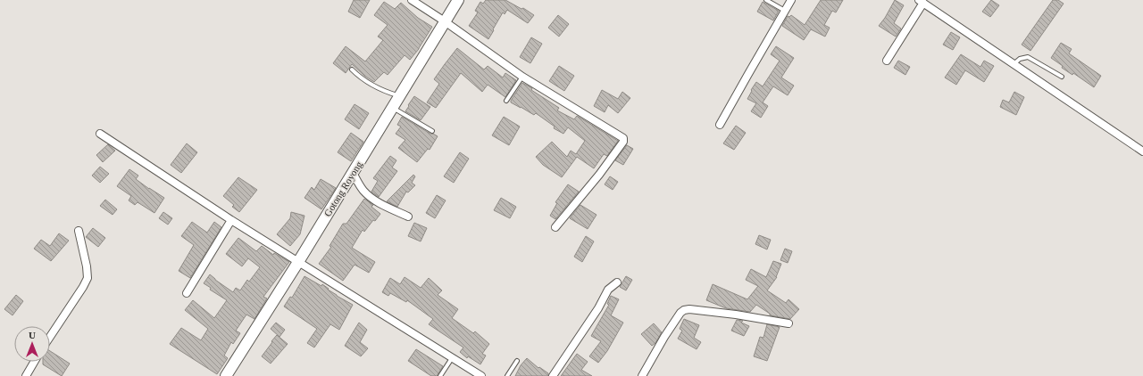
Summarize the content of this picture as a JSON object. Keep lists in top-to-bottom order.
{
  "streets": {
    "street": ["Gotong Royong"]
  },
  "north": "top"
}
